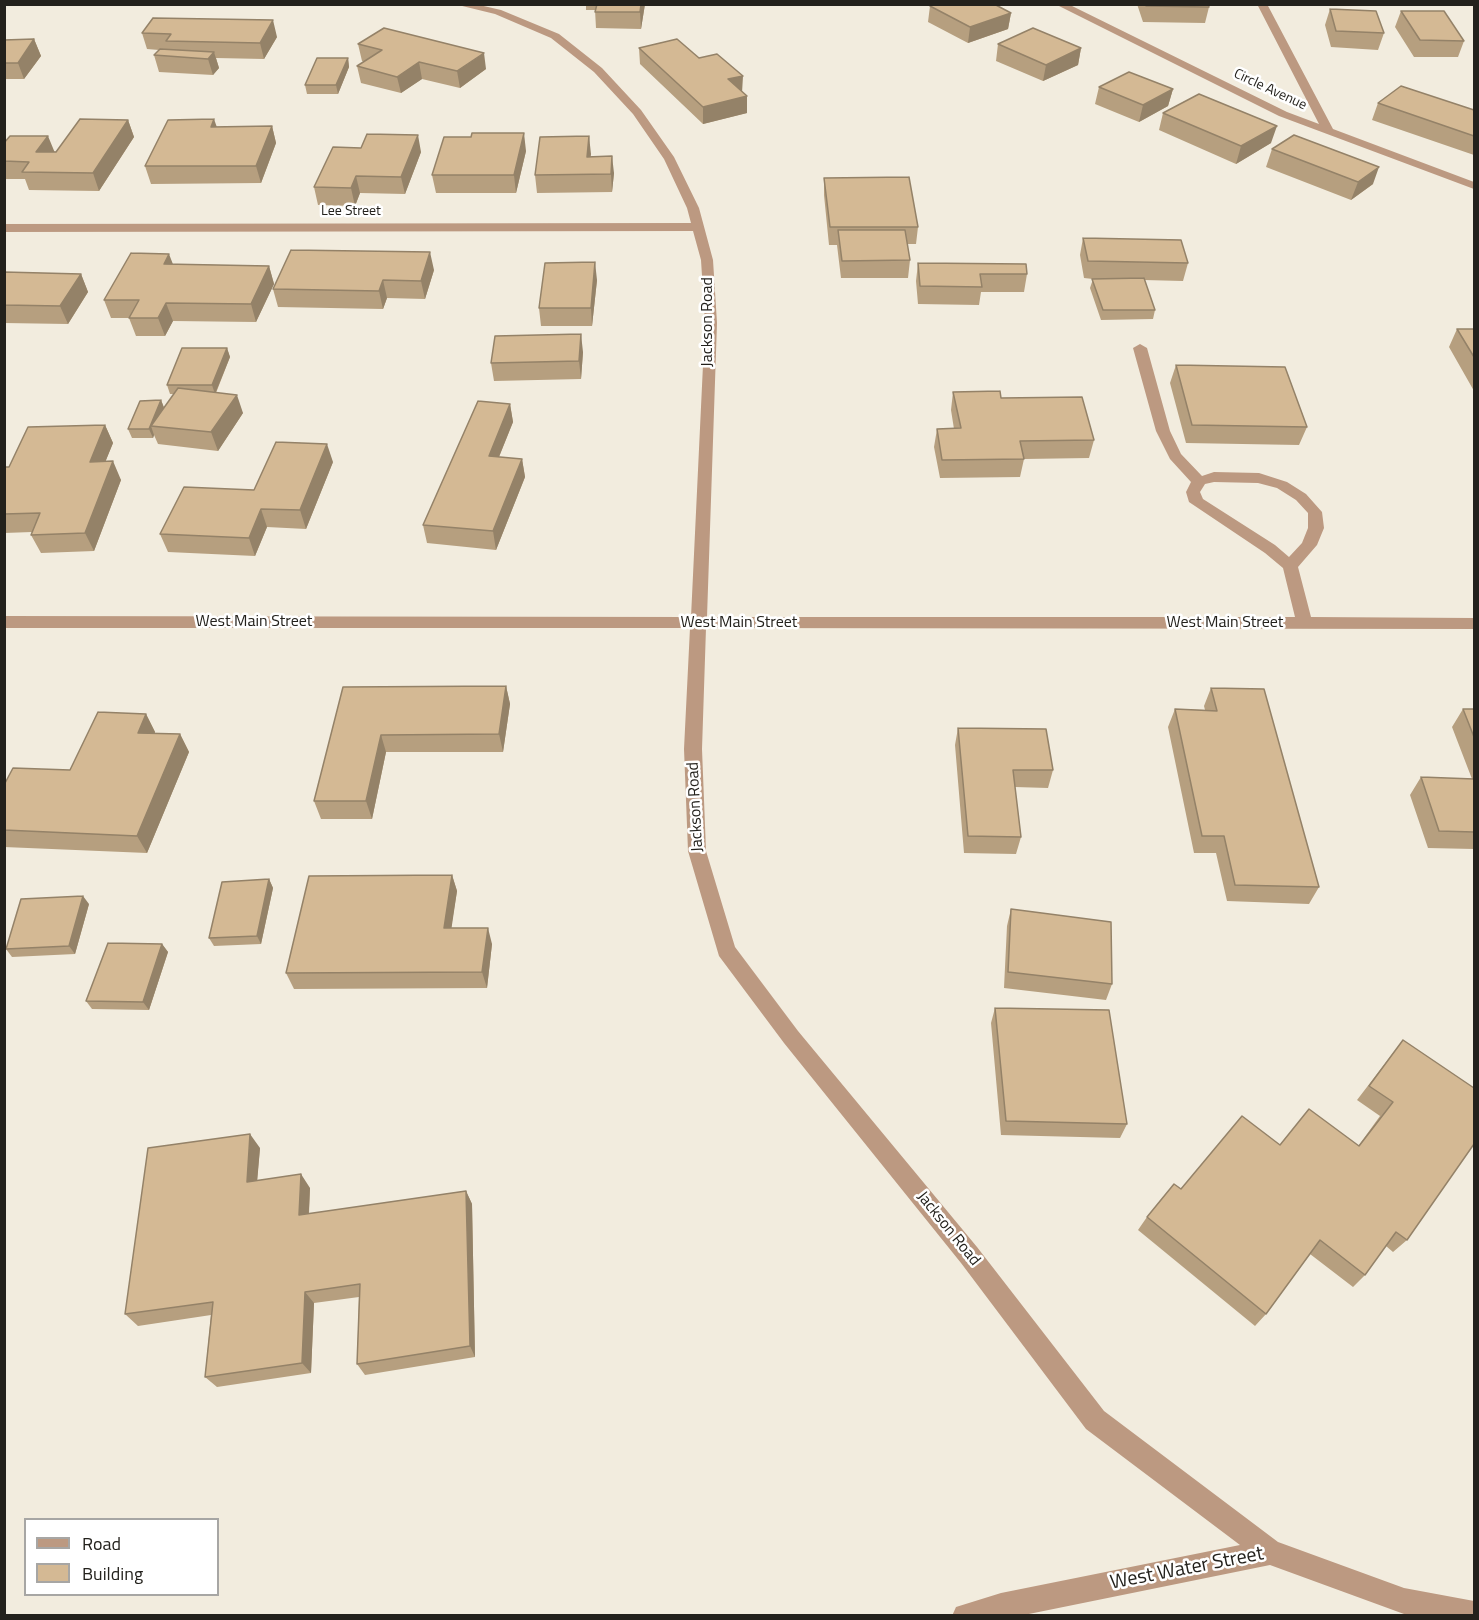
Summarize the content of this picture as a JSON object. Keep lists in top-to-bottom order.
{
  "streets": {
    "street": [
      "Circle Avenue",
      "Lee Street",
      "Jackson Road",
      "West Main Street",
      "West Water Street"
    ]
  },
  "crossings": [
    ["Lee Street", "Jackson Road"],
    ["Jackson Road", "West Main Street"],
    ["Jackson Road", "West Water Street"]
  ],
  "legend": ["Road", "Building"]
}
